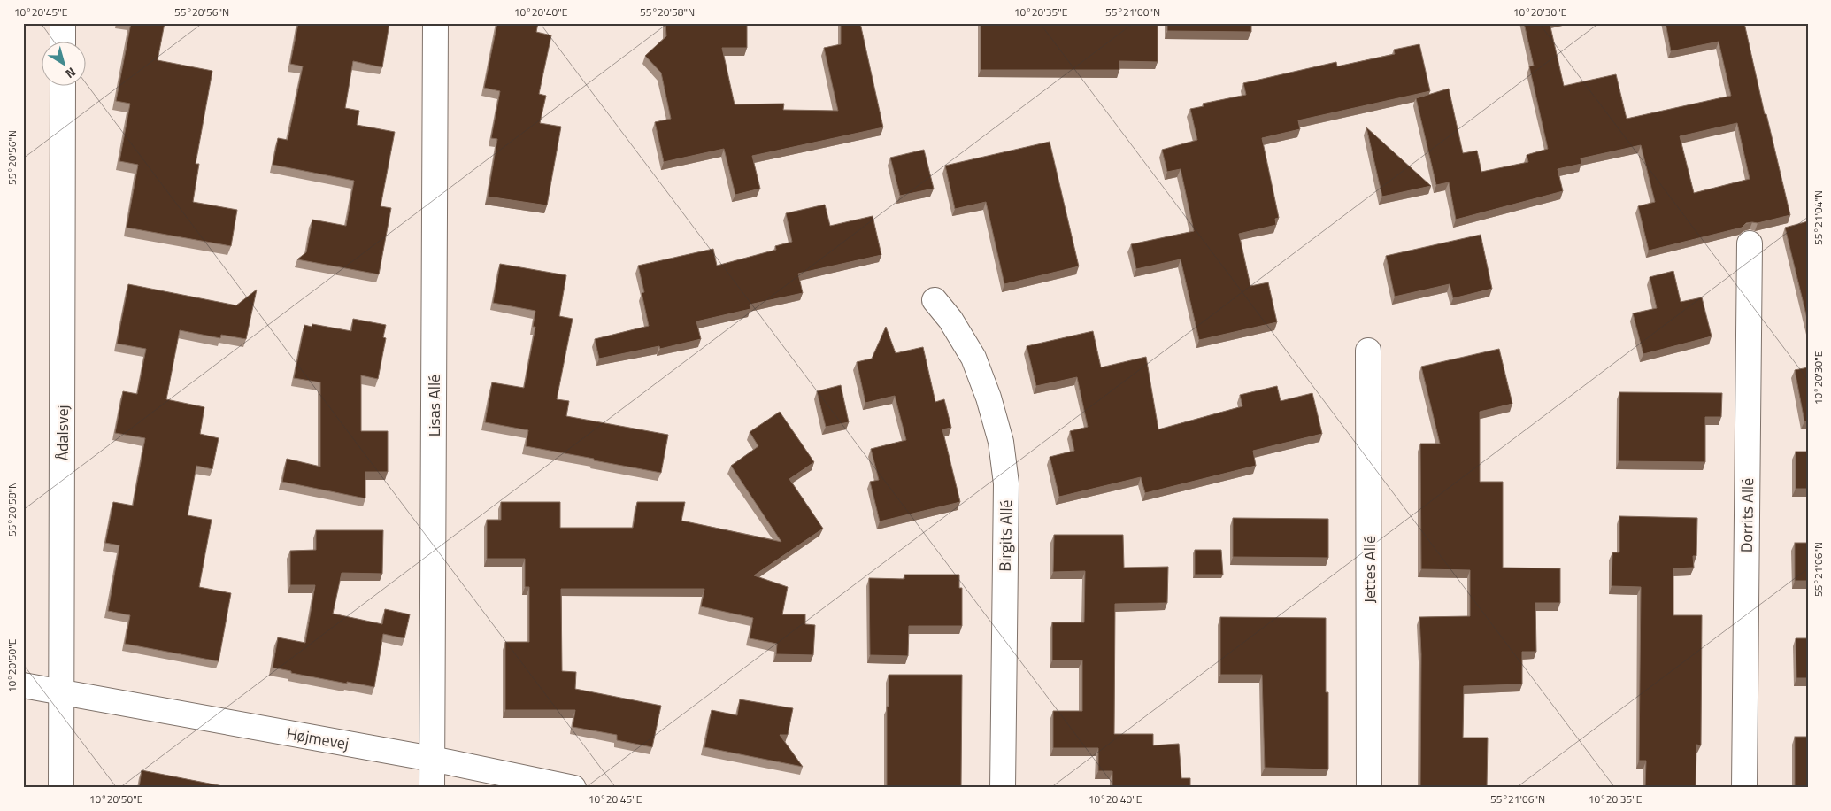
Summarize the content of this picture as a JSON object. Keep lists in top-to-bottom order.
{
  "streets": {
    "street": [
      "Lisas Allé",
      "Ådalsvej",
      "Dorrits Allé",
      "Birgits Allé",
      "Jettes Allé",
      "Højmevej"
    ]
  },
  "crossings": [
    ["Lisas Allé", "Højmevej"],
    ["Ådalsvej", "Højmevej"]
  ],
  "north": "bottom right",
  "coordinates": [
    "10°20'45\"E",
    "55°20'56\"N",
    "10°20'40\"E",
    "55°20'58\"N",
    "10°20'35\"E",
    "55°21'00\"N",
    "10°20'30\"E",
    "55°21'04\"N",
    "55°21'06\"N",
    "10°20'50\"E"
  ]
}
